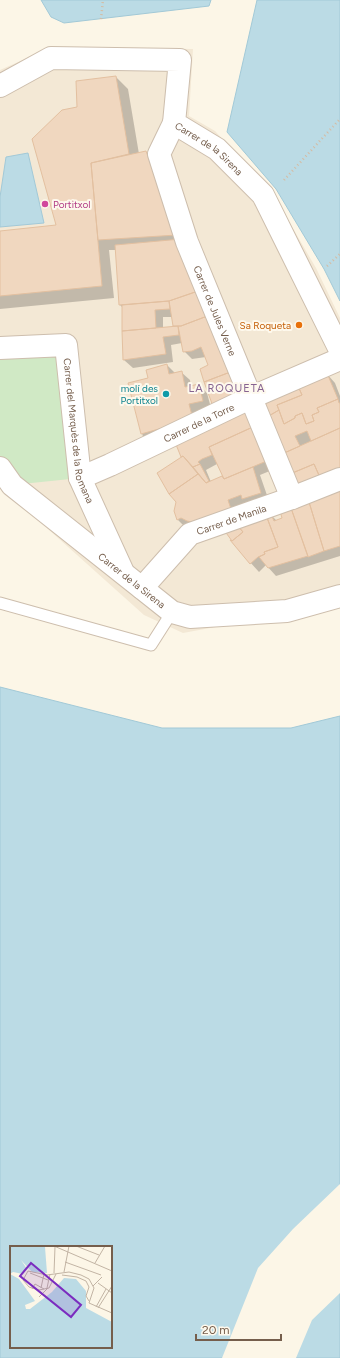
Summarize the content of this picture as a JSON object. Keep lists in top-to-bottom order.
{
  "streets": {
    "street": [
      "Carrer de la Sirena",
      "Carrer de Jules Verne",
      "Carrer de la Torre",
      "Carrer del Marquès de la Romana",
      "Carrer de Manila"
    ]
  },
  "crossings": [
    ["Carrer de la Sirena", "Carrer de Jules Verne"],
    ["Carrer de la Sirena", "Carrer del Marquès de la Romana"],
    ["Carrer de la Sirena", "Carrer de Manila"],
    ["Carrer de Jules Verne", "Carrer de la Torre"],
    ["Carrer de Jules Verne", "Carrer de Manila"],
    ["Carrer de la Torre", "Carrer del Marquès de la Romana"]
  ],
  "districts": ["LA ROQUETA"],
  "places": ["Portitxol", "Sa Roqueta", "molí des Portitxol"],
  "scale_bar": "20 m"
}
